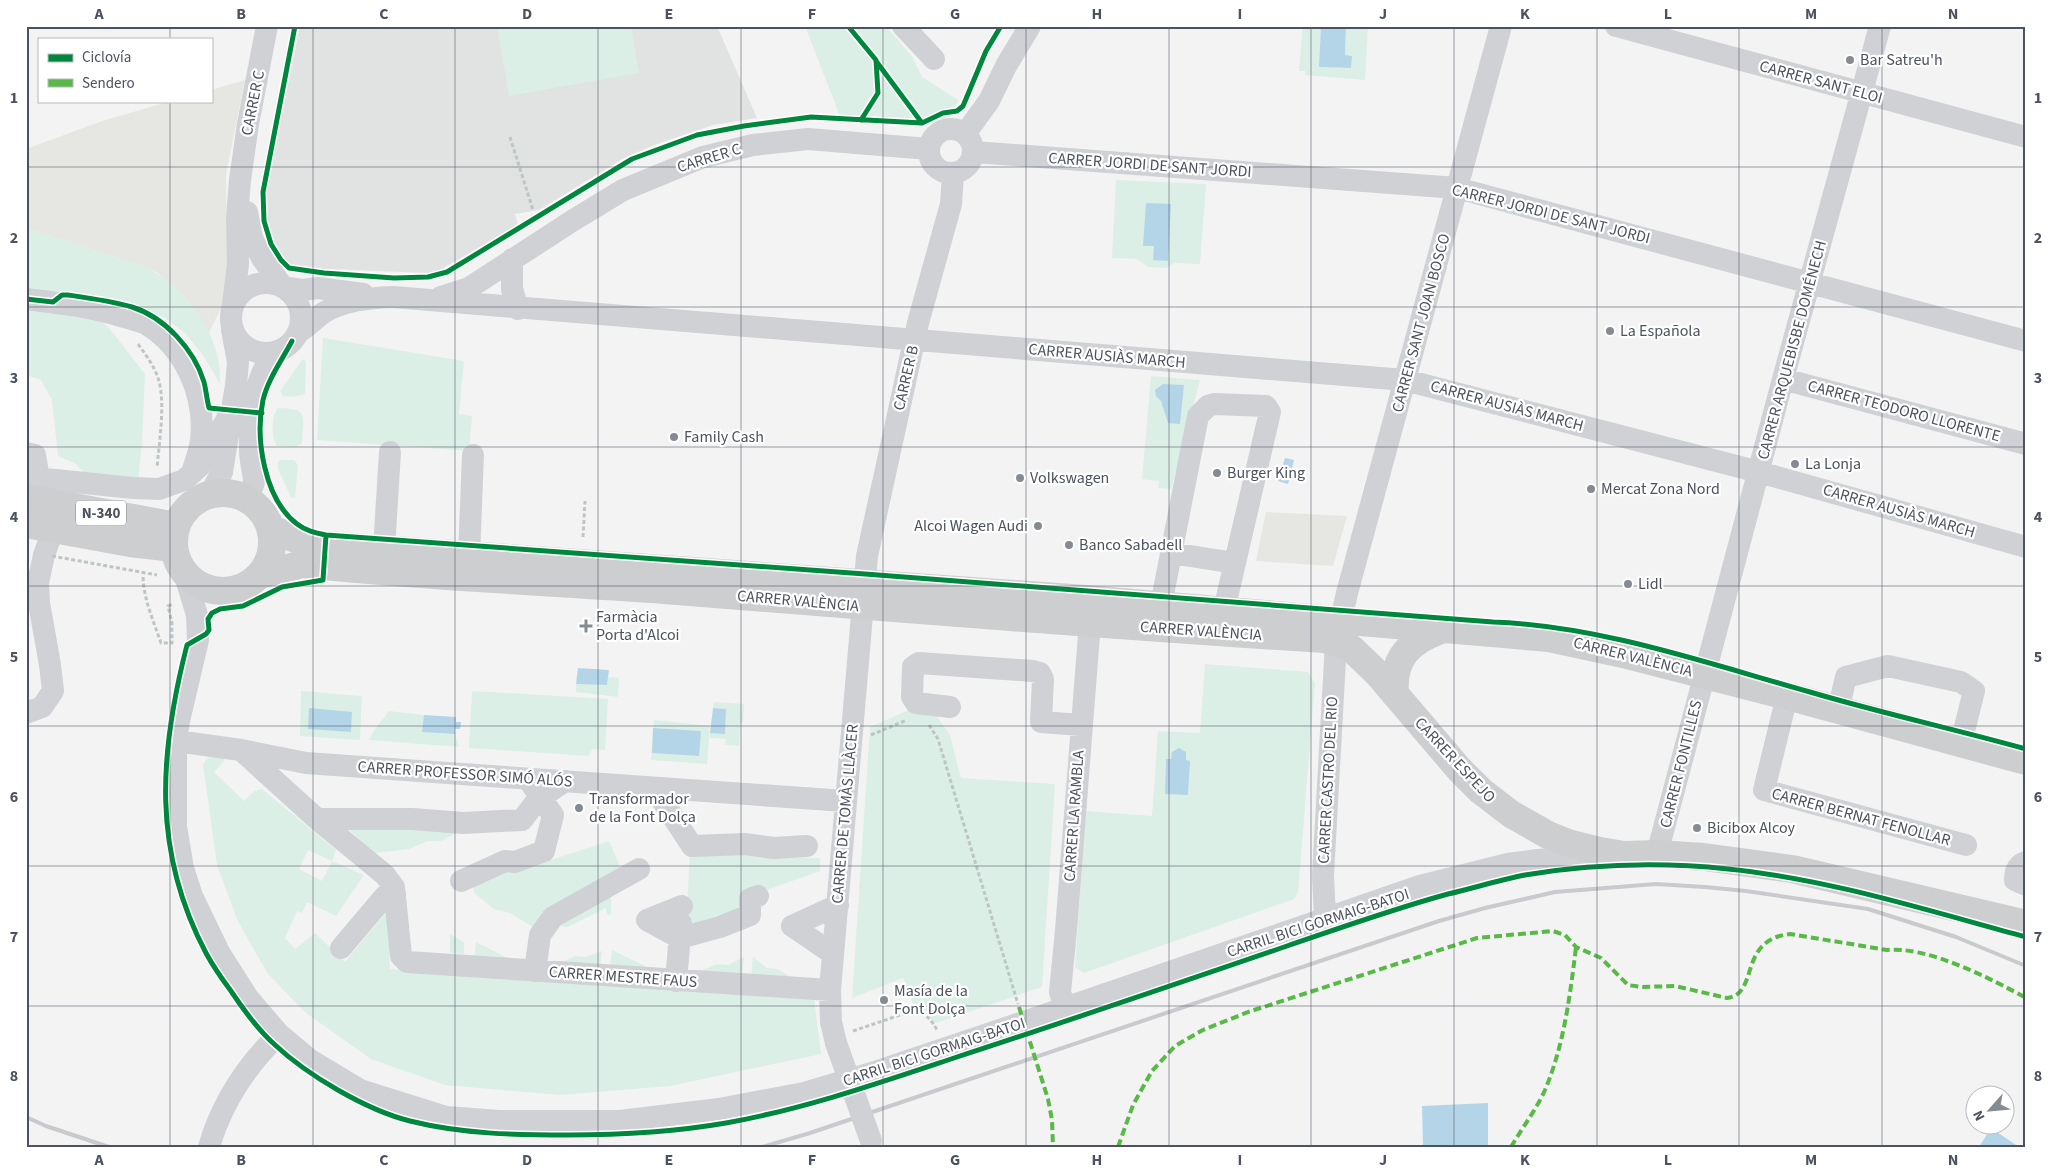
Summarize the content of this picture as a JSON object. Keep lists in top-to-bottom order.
{
  "streets": {
    "main road": ["N-340", "CARRER VALÈNCIA", "CARRER ESPEJO"],
    "street": [
      "CARRER SANT ELOI",
      "CARRER C",
      "CARRER JORDI DE SANT JORDI",
      "CARRER SANT JOAN BOSCO",
      "CARRER ARQUEBISBE DOMÉNECH",
      "CARRER AUSIÀS MARCH",
      "CARRER B",
      "CARRER TEODORO LLORENTE",
      "CARRER FONTILLES",
      "CARRER PROFESSOR SIMÓ ALÓS",
      "CARRER CASTRO DEL RIO",
      "CARRER DE TOMÀS LLÀCER",
      "CARRER LA RAMBLA",
      "CARRER BERNAT FENOLLAR",
      "CARRER MESTRE FAUS"
    ],
    "cycle path": ["CARRIL BICI GORMAIG-BATOI"]
  },
  "crossings": [
    ["CARRER SANT ELOI", "CARRER ARQUEBISBE DOMÉNECH"],
    ["CARRER C", "CARRER JORDI DE SANT JORDI"],
    ["CARRER C", "CARRER AUSIÀS MARCH"],
    ["CARRER C", "CARRER B"],
    ["CARRER JORDI DE SANT JORDI", "CARRER SANT JOAN BOSCO"],
    ["CARRER JORDI DE SANT JORDI", "CARRER ARQUEBISBE DOMÉNECH"],
    ["CARRER JORDI DE SANT JORDI", "CARRER B"],
    ["CARRER SANT JOAN BOSCO", "CARRER AUSIÀS MARCH"],
    ["CARRER SANT JOAN BOSCO", "CARRER VALÈNCIA"],
    ["CARRER SANT JOAN BOSCO", "CARRER ESPEJO"],
    ["CARRER SANT JOAN BOSCO", "CARRER CASTRO DEL RIO"],
    ["CARRER ARQUEBISBE DOMÉNECH", "CARRER AUSIÀS MARCH"],
    ["CARRER ARQUEBISBE DOMÉNECH", "CARRER TEODORO LLORENTE"],
    ["CARRER ARQUEBISBE DOMÉNECH", "CARRER VALÈNCIA"],
    ["CARRER ARQUEBISBE DOMÉNECH", "CARRER FONTILLES"],
    ["CARRER AUSIÀS MARCH", "CARRER B"],
    ["CARRER B", "CARRER VALÈNCIA"],
    ["CARRER B", "CARRER DE TOMÀS LLÀCER"],
    ["N-340", "CARRER VALÈNCIA"],
    ["CARRER VALÈNCIA", "CARRER ESPEJO"],
    ["CARRER VALÈNCIA", "CARRER FONTILLES"],
    ["CARRER VALÈNCIA", "CARRER CASTRO DEL RIO"],
    ["CARRER VALÈNCIA", "CARRER DE TOMÀS LLÀCER"],
    ["CARRER VALÈNCIA", "CARRER LA RAMBLA"],
    ["CARRER VALÈNCIA", "CARRER BERNAT FENOLLAR"],
    ["CARRER ESPEJO", "CARRER FONTILLES"],
    ["CARRER ESPEJO", "CARRER CASTRO DEL RIO"],
    ["CARRER PROFESSOR SIMÓ ALÓS", "CARRER DE TOMÀS LLÀCER"],
    ["CARRER DE TOMÀS LLÀCER", "CARRER MESTRE FAUS"]
  ],
  "places": {
    "other": [
      "Bar Satreu'h",
      "La Española",
      "Family Cash",
      "La Lonja",
      "Burger King",
      "Volkswagen",
      "Mercat Zona Nord",
      "Alcoi Wagen Audi",
      "Banco Sabadell",
      "Lidl",
      "Transformador de la Font Dolça",
      "Bicibox Alcoy",
      "Masía de la Font Dolça"
    ],
    "health": ["Farmàcia Porta d'Alcoi"]
  },
  "legend": ["Ciclovía", "Sendero"],
  "north": "bottom left",
  "grid": {
    "columns": [
      "A",
      "B",
      "C",
      "D",
      "E",
      "F",
      "G",
      "H",
      "I",
      "J",
      "K",
      "L",
      "M",
      "N"
    ],
    "rows": [
      "1",
      "2",
      "3",
      "4",
      "5",
      "6",
      "7",
      "8"
    ]
  }
}
